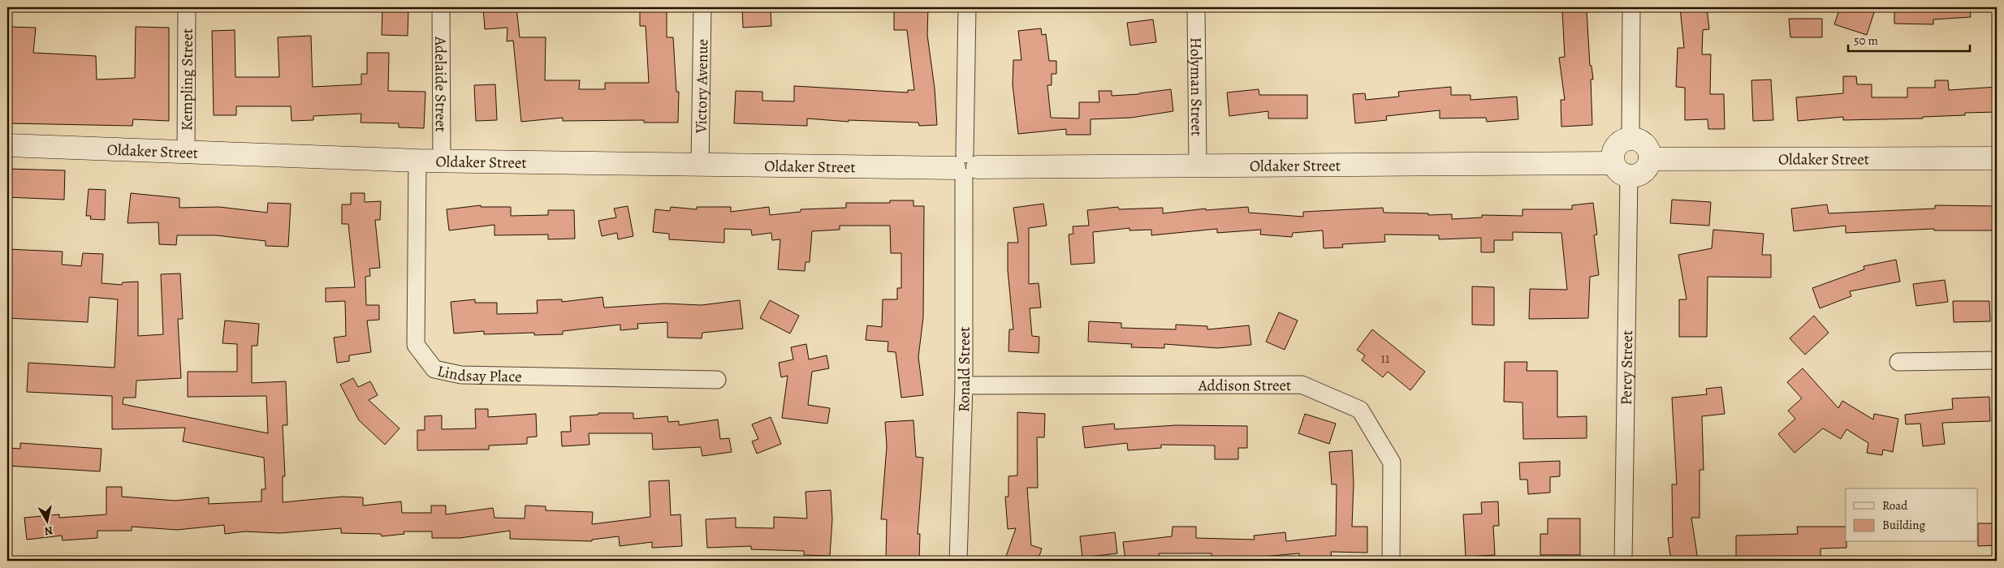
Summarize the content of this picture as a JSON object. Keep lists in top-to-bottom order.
{
  "streets": {
    "street": [
      "Kempling Street",
      "Adelaide Street",
      "Victory Avenue",
      "Holyman Street",
      "Oldaker Street",
      "Percy Street",
      "Ronald Street",
      "Lindsay Place",
      "Addison Street"
    ]
  },
  "crossings": [
    ["Kempling Street", "Oldaker Street"],
    ["Adelaide Street", "Oldaker Street"],
    ["Victory Avenue", "Oldaker Street"],
    ["Holyman Street", "Oldaker Street"],
    ["Oldaker Street", "Percy Street"],
    ["Oldaker Street", "Ronald Street"],
    ["Oldaker Street", "Lindsay Place"],
    ["Ronald Street", "Addison Street"]
  ],
  "house_numbers": ["11"],
  "legend": ["Road", "Building"],
  "scale_bar": "50 m",
  "north": "bottom"
}
